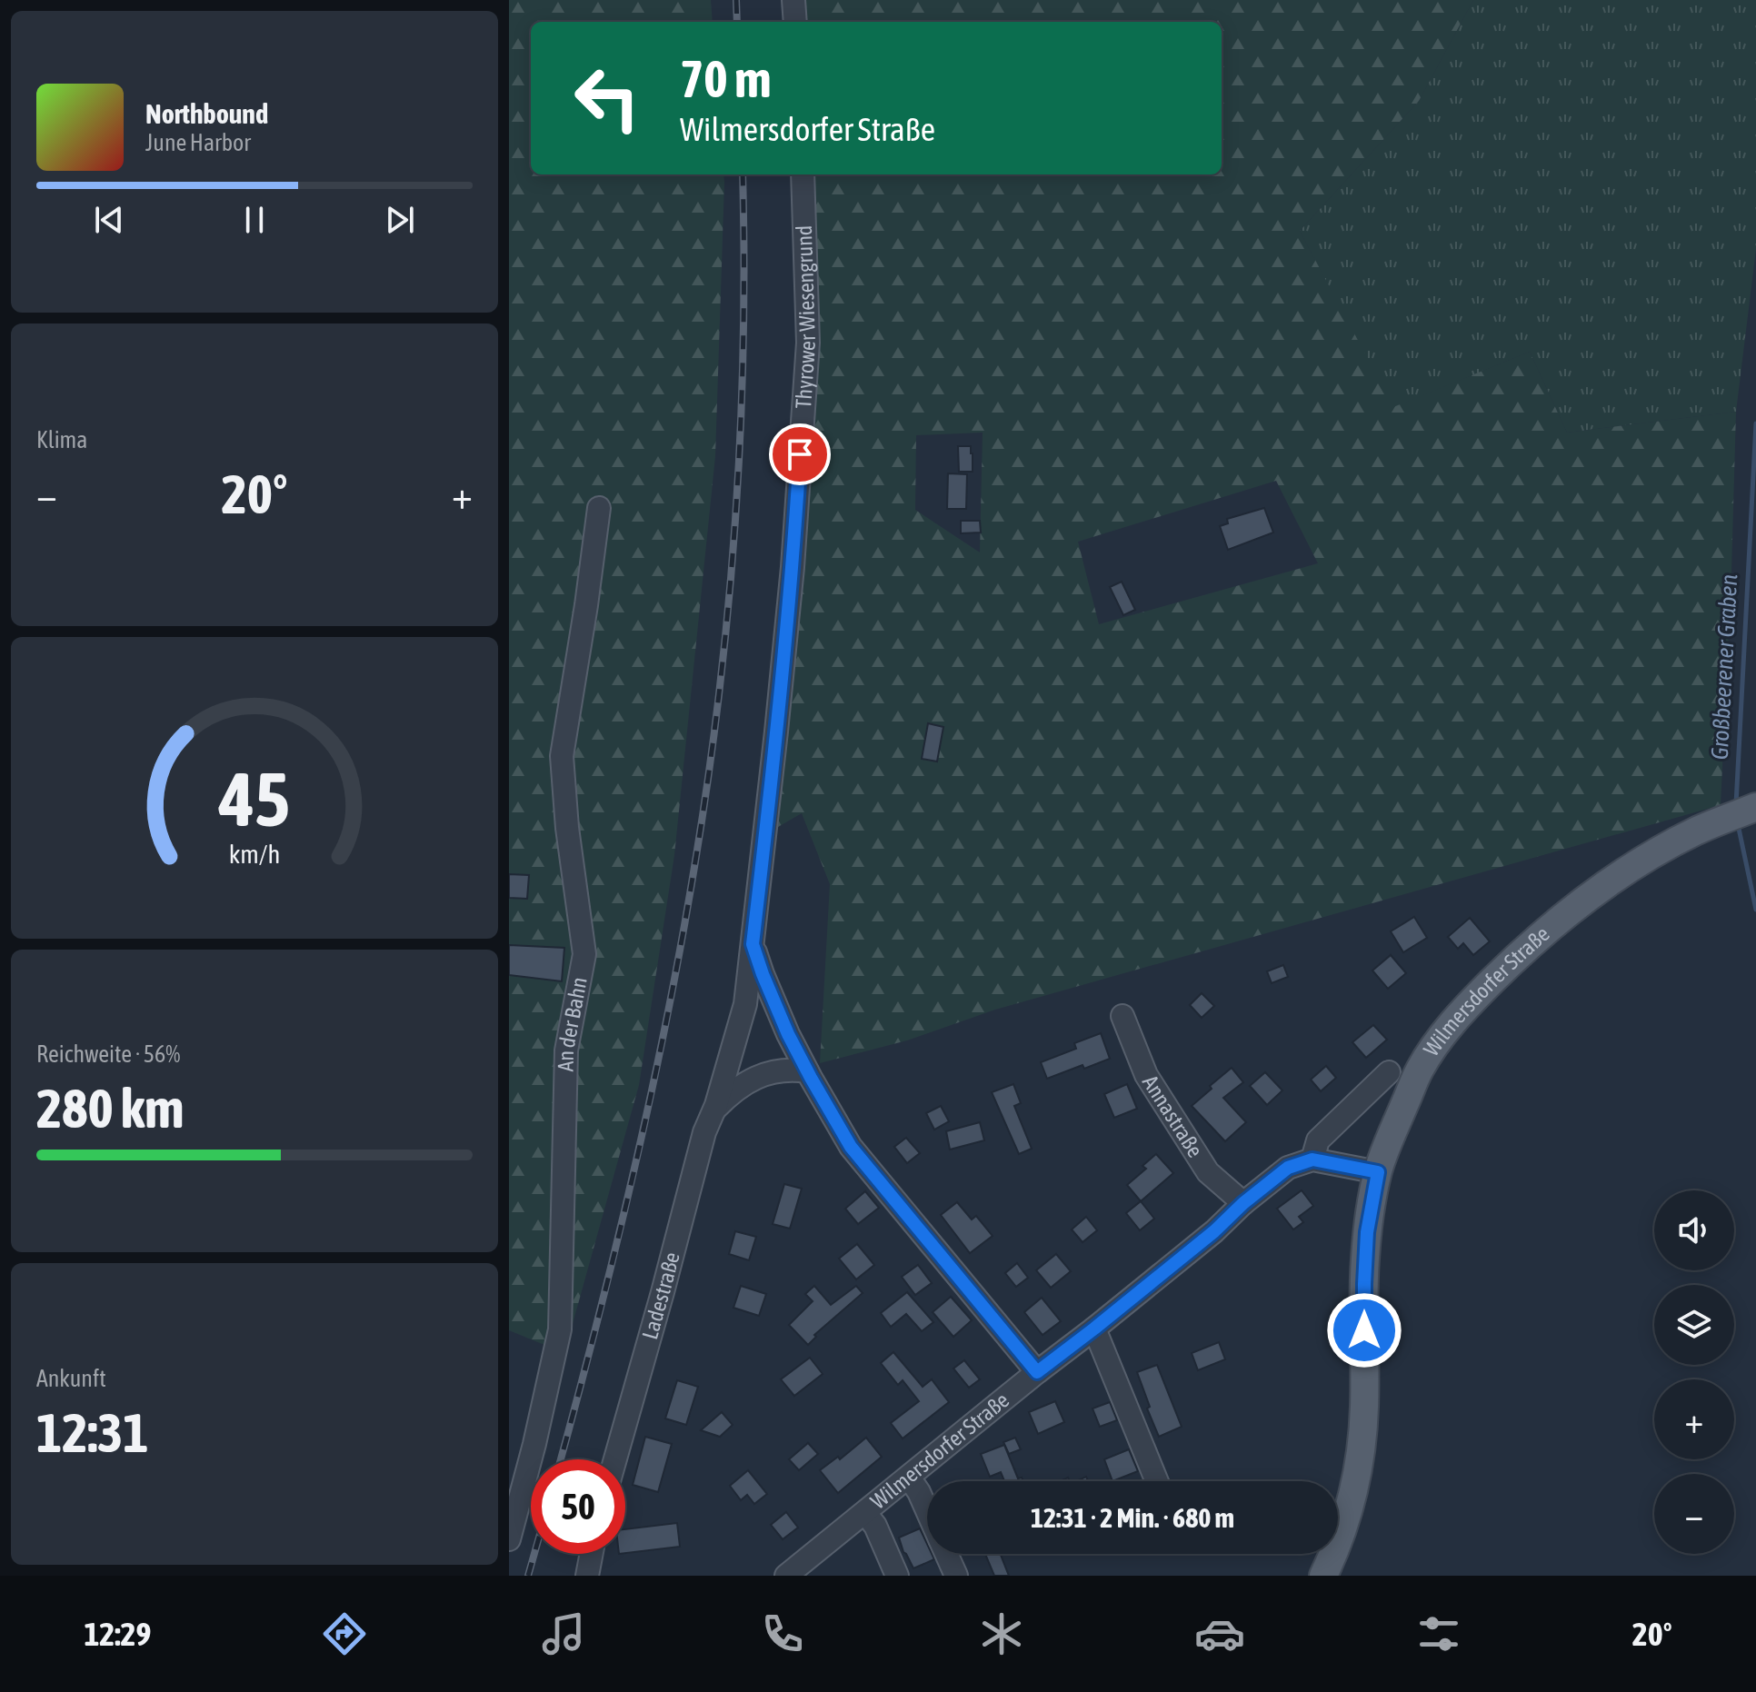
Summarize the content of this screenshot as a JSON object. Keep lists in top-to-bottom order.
{
  "streets": {
    "main road": ["Wilmersdorfer Straße"],
    "street": [
      "Thyrower Wiesengrund",
      "An der Bahn",
      "Annastraße",
      "Ladestraße"
    ]
  },
  "crossings": [
    ["Thyrower Wiesengrund", "Wilmersdorfer Straße"],
    ["Thyrower Wiesengrund", "Ladestraße"],
    ["Wilmersdorfer Straße", "Annastraße"]
  ],
  "water": ["Großbeerener Graben"],
  "page": {
    "turn": ["70 m", "Wilmersdorfer Straße"],
    "song": ["Northbound", "June Harbor"],
    "tile": [
      "Klima",
      ["Reichweite · 56%", "280 km"],
      ["Ankunft", "12:31"]
    ],
    "heat": ["−", "20°", "+"],
    "map_buttons": ["+", "−"],
    "limit": "50",
    "trip": "12:31 · 2 Min. · 680 m",
    "tabs": ["12:29", "20°"],
    "gauge": ["45", "km/h"]
  }
}
